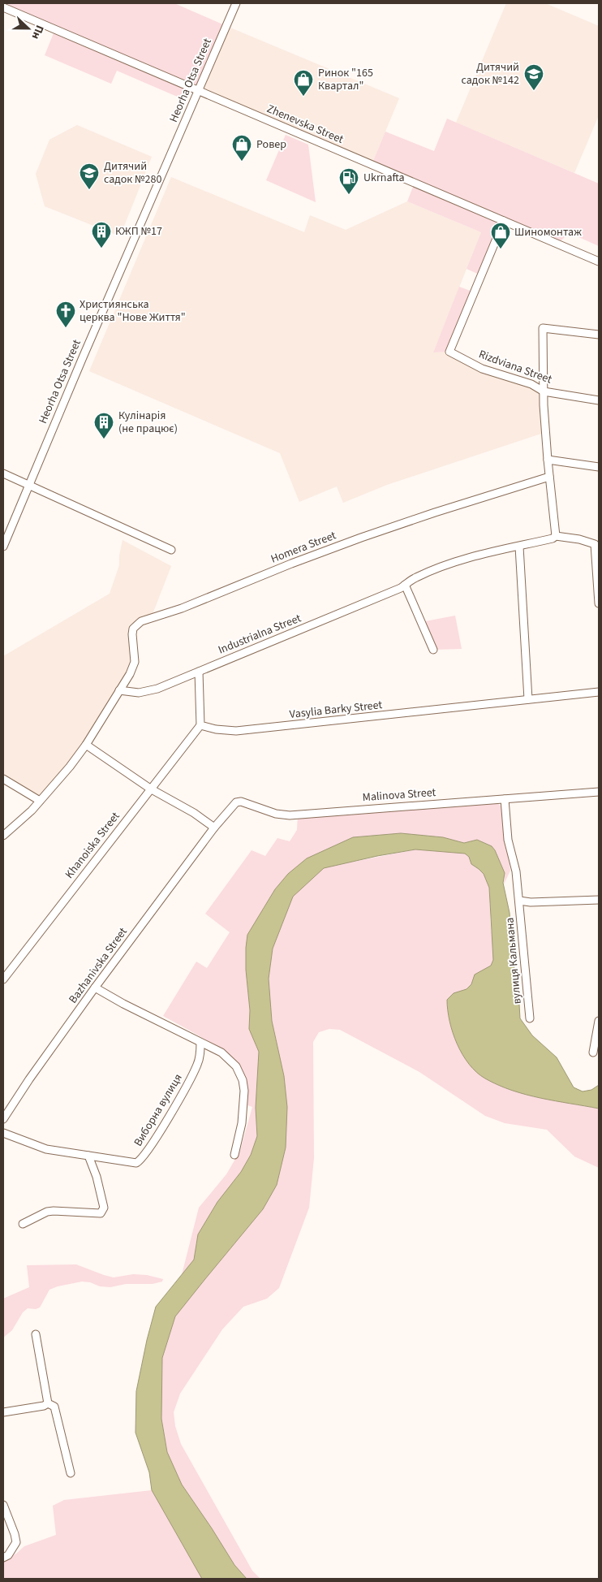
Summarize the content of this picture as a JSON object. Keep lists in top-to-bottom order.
{
  "streets": {
    "street": [
      "Heorha Otsa Street",
      "Zhenevska Street",
      "Rizdviana Street",
      "Homera Street",
      "Industrialna Street",
      "Vasylia Barky Street",
      "Malinova Street",
      "Khanoiska Street",
      "вулиця Кальмана",
      "Bazhanivska Street",
      "Виборна вулиця"
    ]
  },
  "crossings": [
    ["Heorha Otsa Street", "Zhenevska Street"],
    ["Zhenevska Street", "Rizdviana Street"],
    ["Homera Street", "Industrialna Street"],
    ["Vasylia Barky Street", "Khanoiska Street"],
    ["Malinova Street", "вулиця Кальмана"],
    ["Malinova Street", "Bazhanivska Street"]
  ],
  "places": {
    "school or university": ["Дитячий садок №142", "Дитячий садок №280"],
    "shop": ["Ринок \"165 Квартал\"", "Ровер", "Шиномонтаж"],
    "fuel station": ["Ukrnafta"],
    "building": ["КЖП №17", "Кулінарія (не працює)"],
    "church": ["Християнська церква \"Нове Життя\""]
  },
  "north": "right"
}
